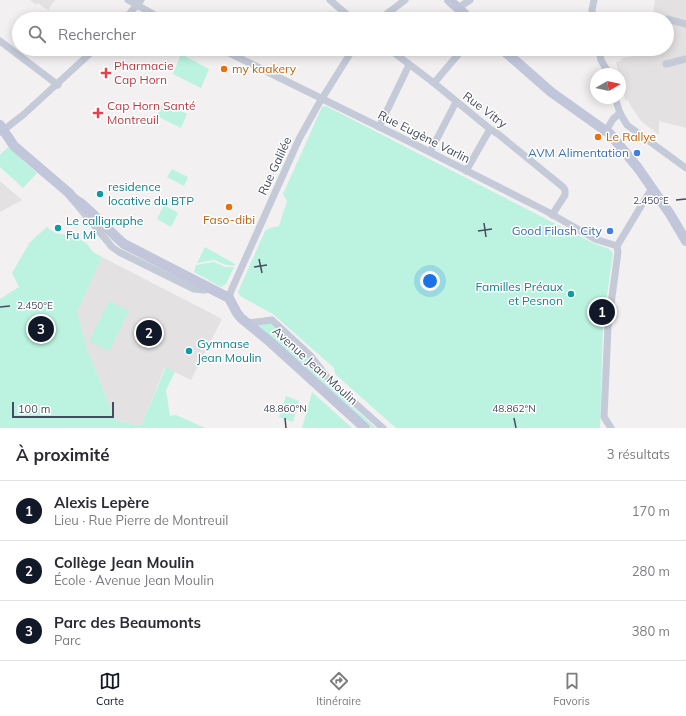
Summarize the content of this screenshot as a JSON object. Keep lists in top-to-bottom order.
{
  "streets": {
    "main road": ["Avenue Jean Moulin"],
    "street": ["Rue Vitry", "Rue Eugène Varlin", "Rue Galilée"]
  },
  "crossings": [
    ["Rue Vitry", "Rue Eugène Varlin"],
    ["Rue Eugène Varlin", "Rue Galilée"],
    ["Rue Galilée", "Avenue Jean Moulin"]
  ],
  "places": {
    "other": [
      "my kaakery",
      "Le Rallye",
      "AVM Alimentation",
      "residence locative du BTP",
      "Faso-dibi",
      "Le calligraphe Fu Mi",
      "Good Filash City",
      "Familles Préaux et Pesnon",
      "Gymnase Jean Moulin"
    ],
    "health": ["Pharmacie Cap Horn", "Cap Horn Santé Montreuil"]
  },
  "scale_bar": "100 m",
  "north": "right",
  "page": {
    "search": "Rechercher",
    "pins": ["1", "3", "2"],
    "scale": "100 m",
    "heading": ["À proximité", "3 résultats"],
    "list": [
      {
        "mark": "1",
        "name": "Alexis Lepère",
        "note": "Lieu · Rue Pierre de Montreuil",
        "value": "170 m"
      },
      {
        "mark": "2",
        "name": "Collège Jean Moulin",
        "note": "École · Avenue Jean Moulin",
        "value": "280 m"
      },
      {
        "mark": "3",
        "name": "Parc des Beaumonts",
        "note": "Parc",
        "value": "380 m"
      }
    ],
    "nav": ["Carte", "Itinéraire", "Favoris"]
  },
  "coordinates": ["2.450°E", "48.860°N", "48.862°N"]
}
